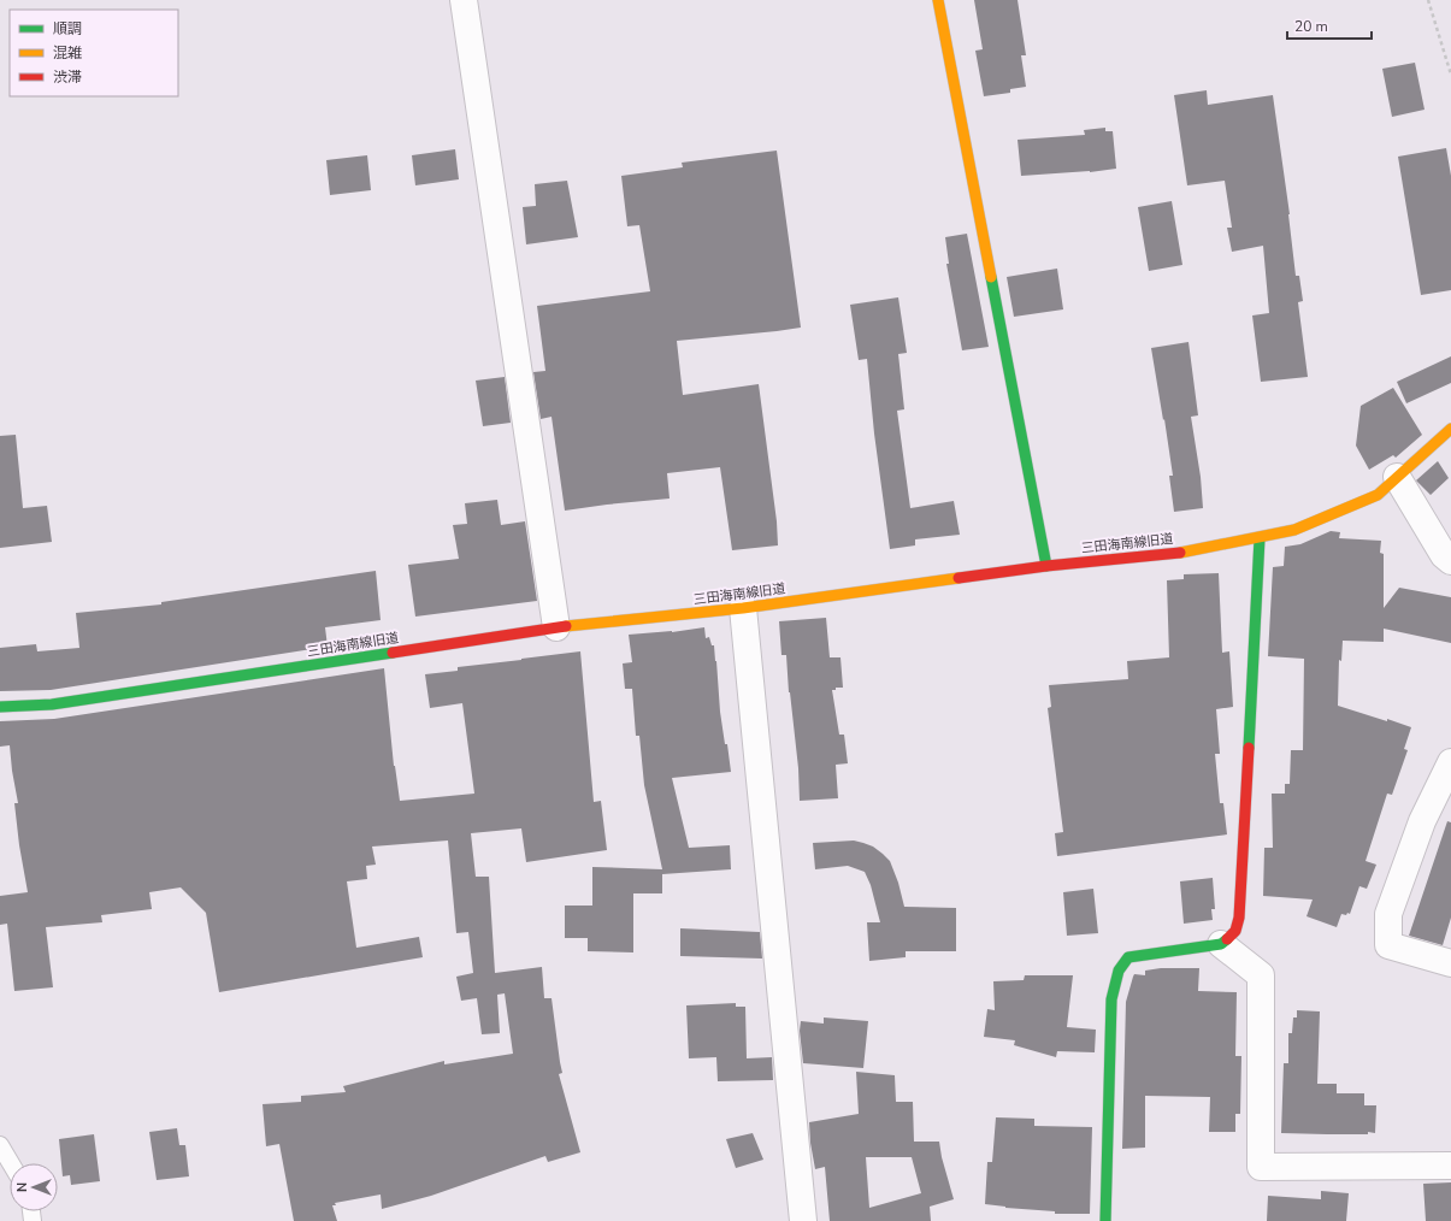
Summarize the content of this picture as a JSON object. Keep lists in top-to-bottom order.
{
  "streets": {
    "street": ["三田海南線旧道"]
  },
  "legend": ["順調", "混雑", "渋滞"],
  "scale_bar": "20 m",
  "north": "left"
}
